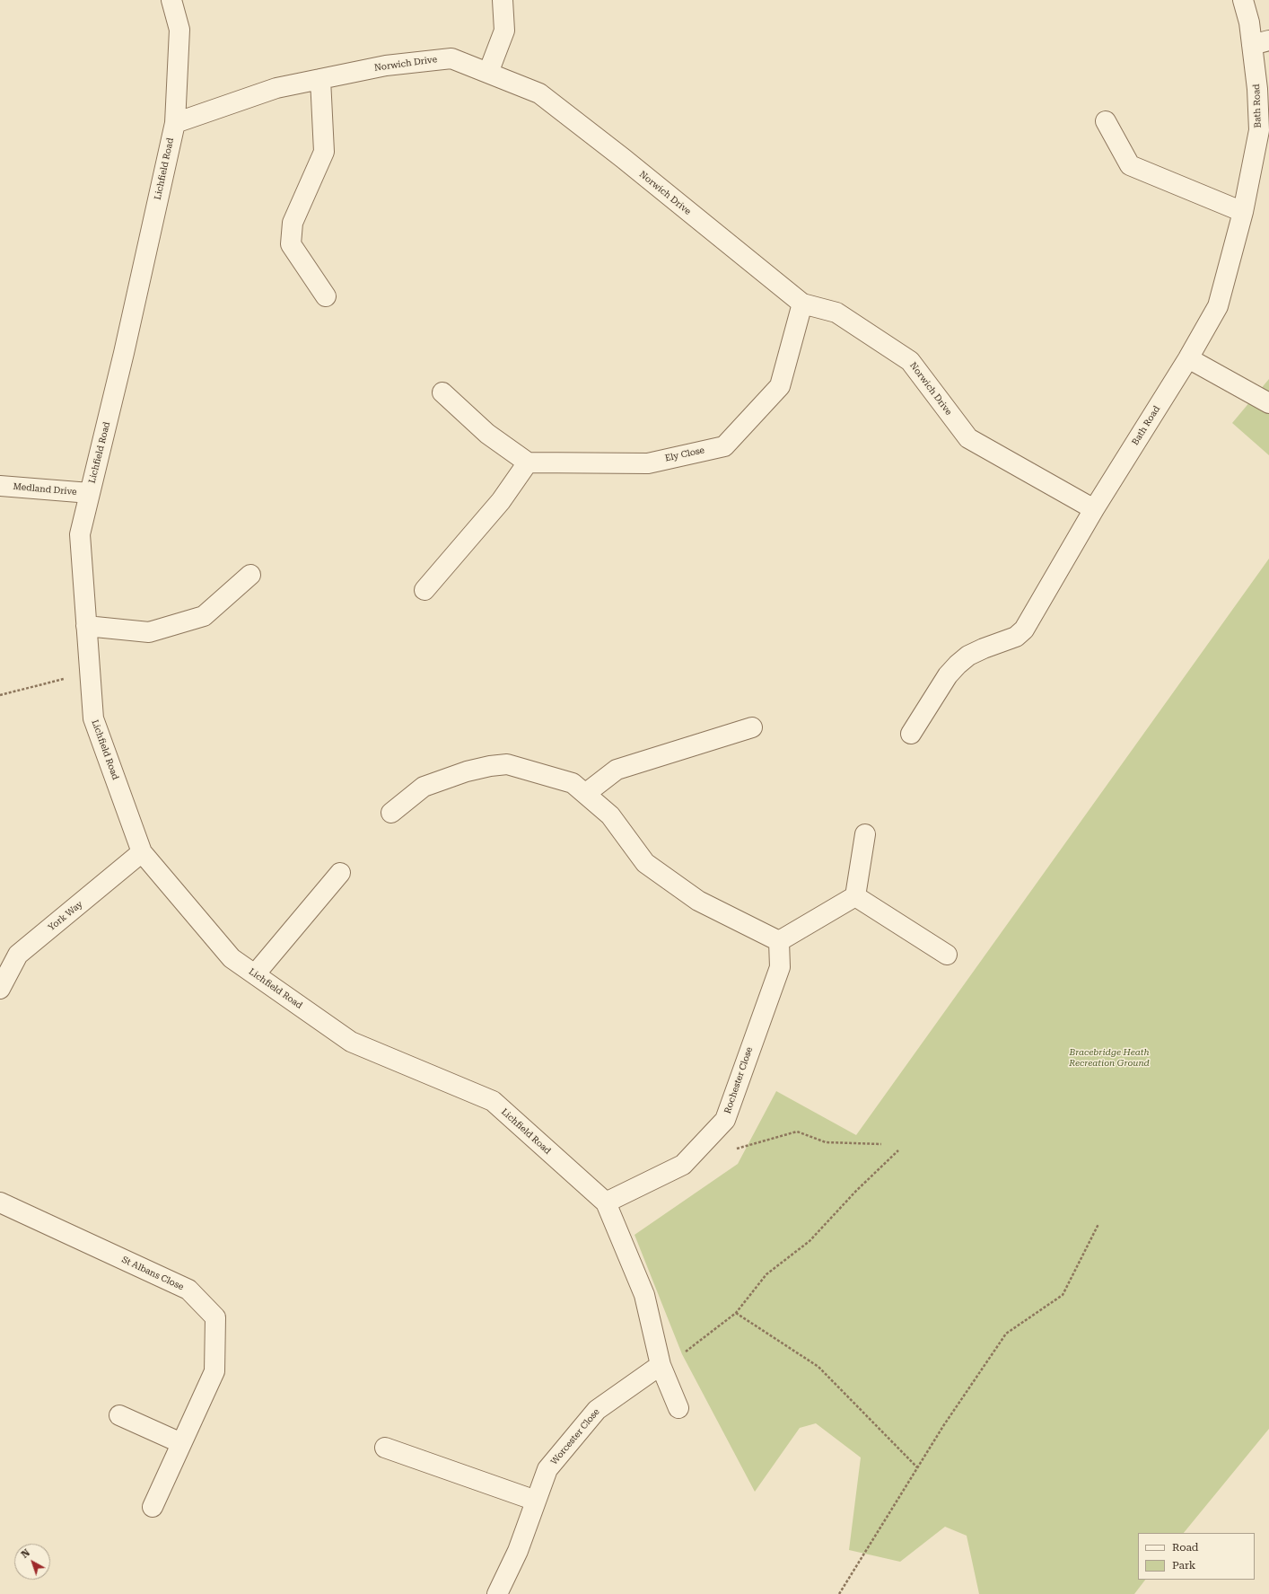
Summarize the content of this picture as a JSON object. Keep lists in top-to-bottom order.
{
  "streets": {
    "street": [
      "Norwich Drive",
      "Bath Road",
      "Lichfield Road",
      "Ely Close",
      "Medland Drive",
      "York Way",
      "Rochester Close",
      "St Albans Close",
      "Worcester Close"
    ]
  },
  "crossings": [
    ["Norwich Drive", "Bath Road"],
    ["Norwich Drive", "Lichfield Road"],
    ["Norwich Drive", "Ely Close"],
    ["Lichfield Road", "Medland Drive"],
    ["Lichfield Road", "York Way"],
    ["Lichfield Road", "Rochester Close"]
  ],
  "parks": ["Bracebridge Heath Recreation Ground"],
  "legend": ["Road", "Park"],
  "north": "top left"
}
